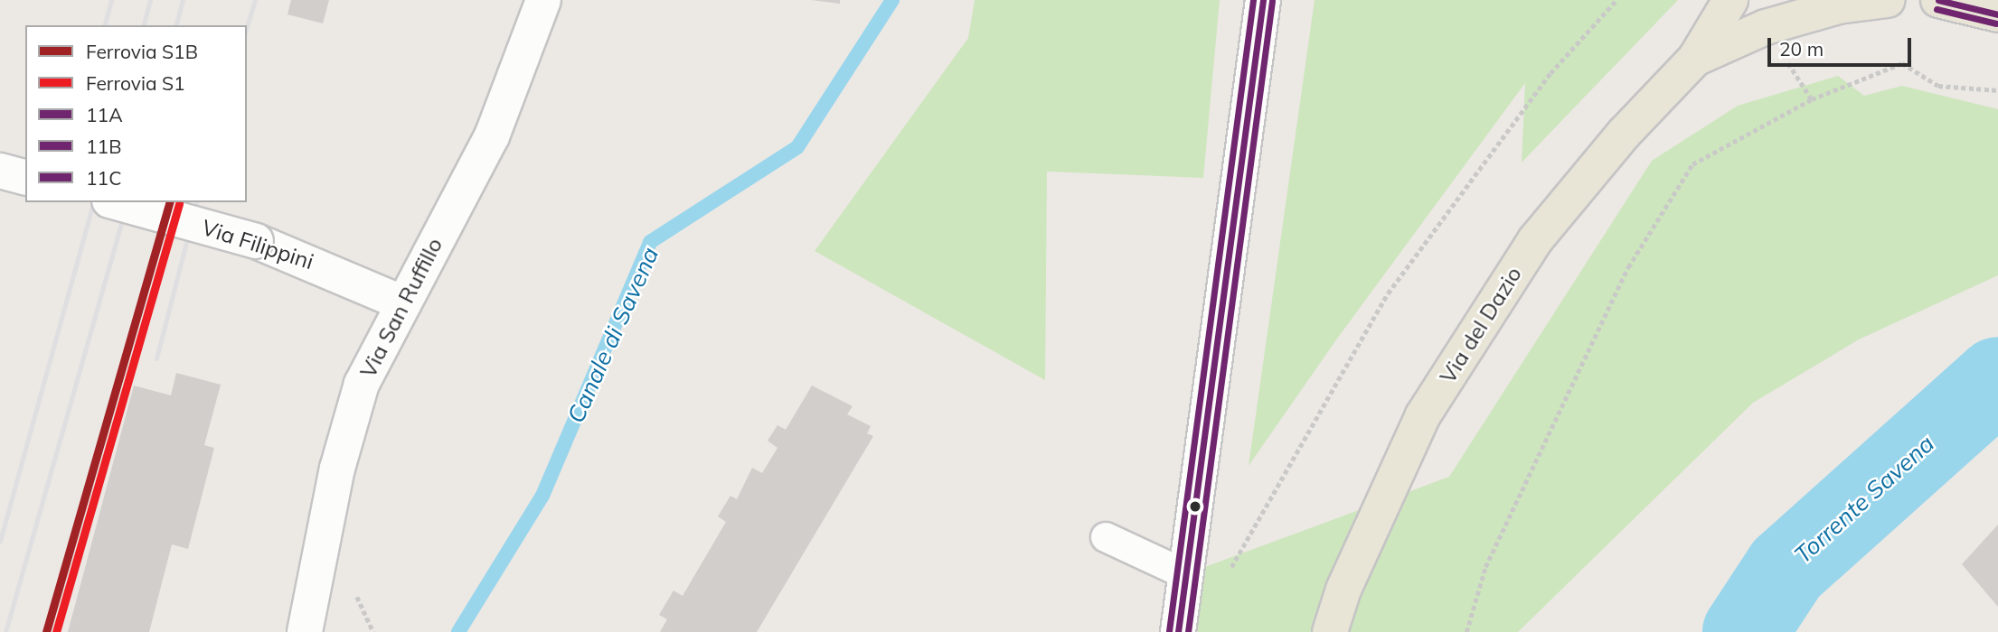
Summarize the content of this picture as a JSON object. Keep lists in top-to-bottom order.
{
  "streets": {
    "main road": ["Via del Dazio"],
    "street": ["Via Filippini", "Via San Ruffillo"]
  },
  "crossings": [
    ["Via Filippini", "Via San Ruffillo"]
  ],
  "water": ["Canale di Savena", "Torrente Savena"],
  "lines": [
    "transit line 11A",
    "transit line 11C",
    "transit line 11B",
    "rail line S1B",
    "rail line S1"
  ],
  "legend": [
    "Ferrovia S1B",
    "Ferrovia S1",
    "11A",
    "11B",
    "11C"
  ],
  "scale_bar": "20 m"
}
